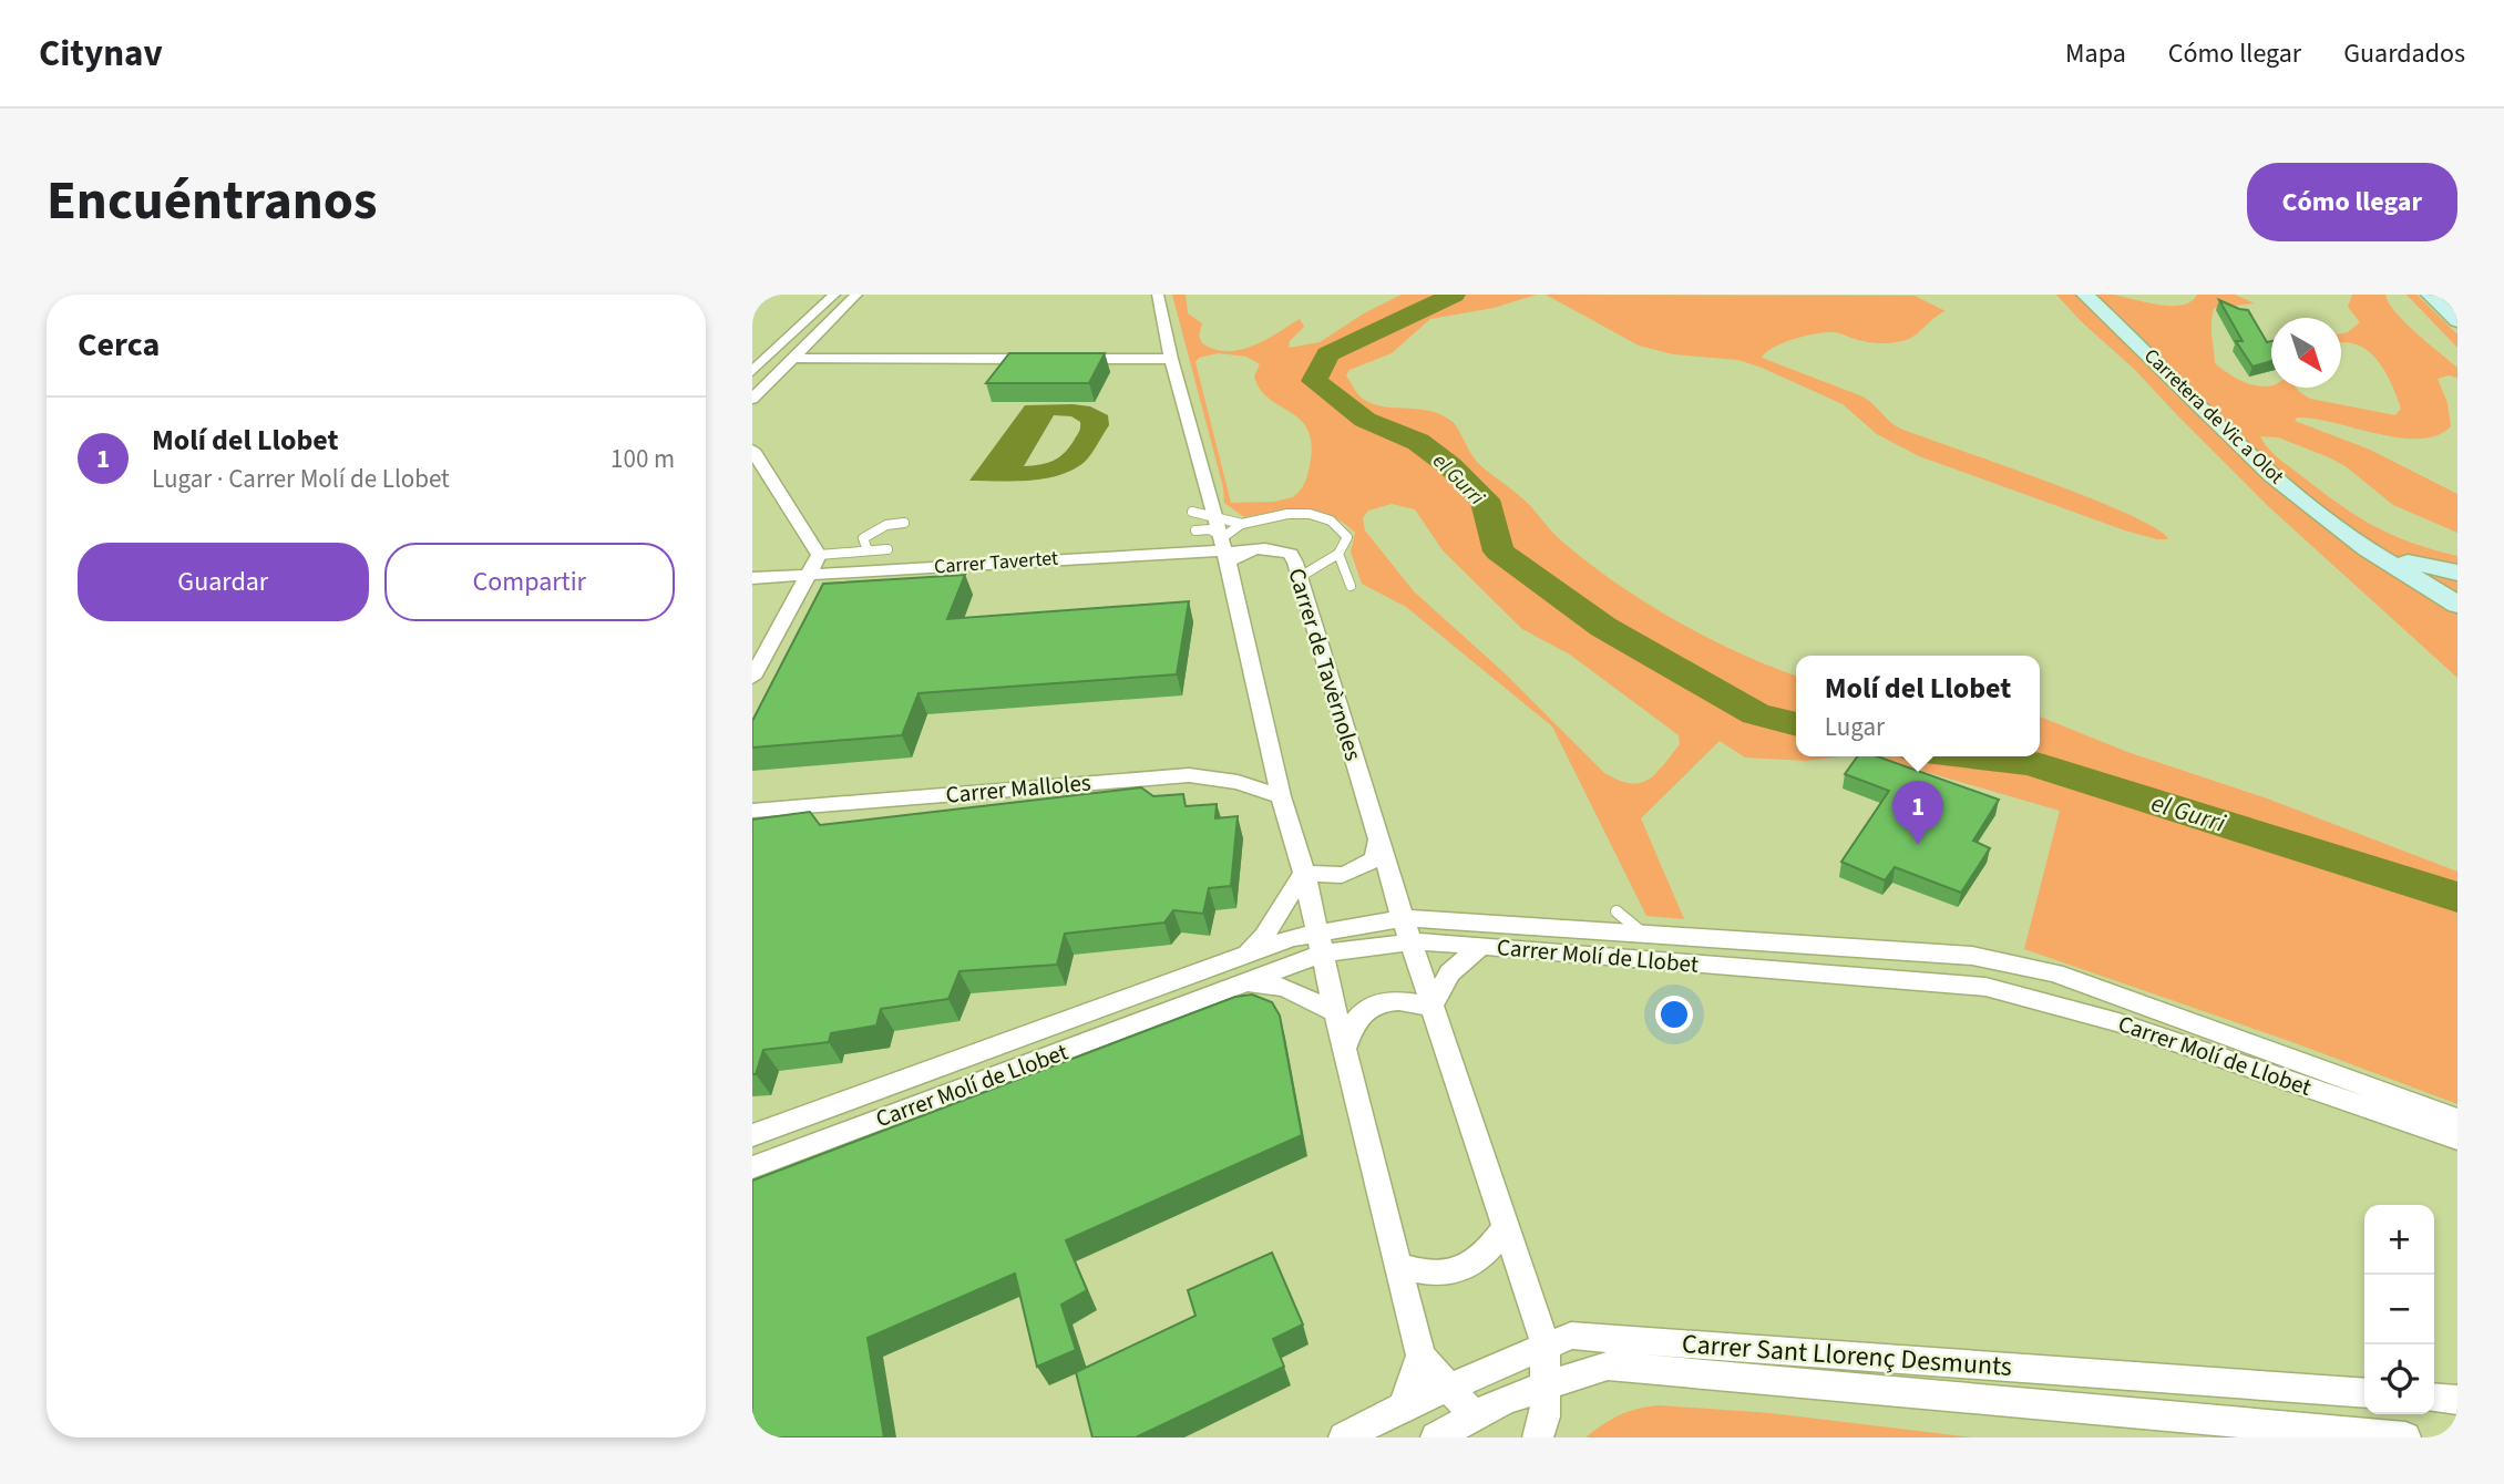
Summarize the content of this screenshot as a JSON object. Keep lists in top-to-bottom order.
{
  "streets": {
    "street": [
      "Carretera de Vic a Olot",
      "Carrer Tavertet",
      "Carrer de Tavèrnoles",
      "Carrer Malloles",
      "Carrer Molí de Llobet",
      "Carrer Sant Llorenç Desmunts"
    ]
  },
  "crossings": [
    ["Carrer Tavertet", "Carrer de Tavèrnoles"],
    ["Carrer de Tavèrnoles", "Carrer Molí de Llobet"],
    ["Carrer de Tavèrnoles", "Carrer Sant Llorenç Desmunts"]
  ],
  "water": ["el Gurri"],
  "north": "bottom right",
  "page": {
    "header": "Citynav",
    "nav": ["Mapa", "Cómo llegar", "Guardados"],
    "title": "Encuéntranos",
    "buttons": [
      "Cómo llegar",
      ["Guardar", "Compartir"]
    ],
    "heading": "Cerca",
    "list": [
      {
        "mark": "1",
        "name": "Molí del Llobet",
        "note": "Lugar · Carrer Molí de Llobet",
        "value": "100 m"
      }
    ],
    "popup": ["Molí del Llobet", "Lugar"],
    "pins": "1",
    "map_buttons": ["+", "−"]
  }
}
